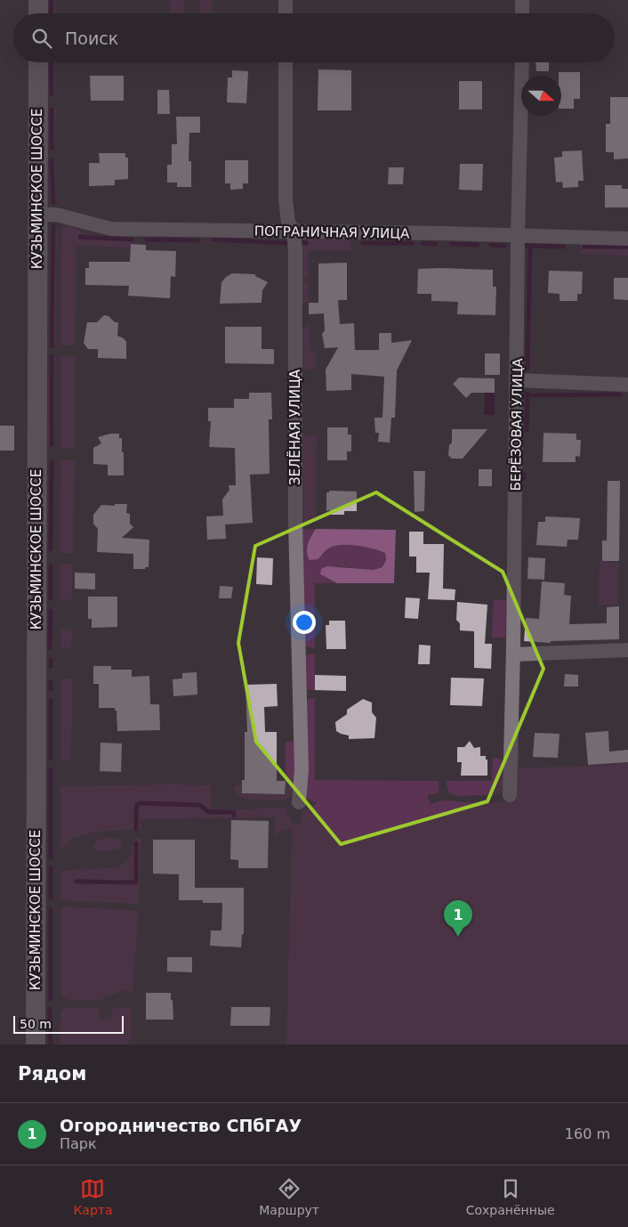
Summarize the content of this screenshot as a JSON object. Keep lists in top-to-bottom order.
{
  "streets": {
    "main road": ["КУЗЬМИНСКОЕ ШОССЕ"],
    "street": ["ПОГРАНИЧНАЯ УЛИЦА", "БЕРЁЗОВАЯ УЛИЦА", "ЗЕЛЁНАЯ УЛИЦА"]
  },
  "crossings": [
    ["КУЗЬМИНСКОЕ ШОССЕ", "ПОГРАНИЧНАЯ УЛИЦА"],
    ["ПОГРАНИЧНАЯ УЛИЦА", "БЕРЁЗОВАЯ УЛИЦА"],
    ["ПОГРАНИЧНАЯ УЛИЦА", "ЗЕЛЁНАЯ УЛИЦА"]
  ],
  "scale_bar": "50 m",
  "north": "right",
  "page": {
    "search": "Поиск",
    "pins": "1",
    "scale": "50 m",
    "heading": "Рядом",
    "list": [
      {
        "mark": "1",
        "name": "Огородничество СПбГАУ",
        "note": "Парк",
        "value": "160 m"
      }
    ],
    "nav": ["Карта", "Маршрут", "Сохранённые"]
  }
}
